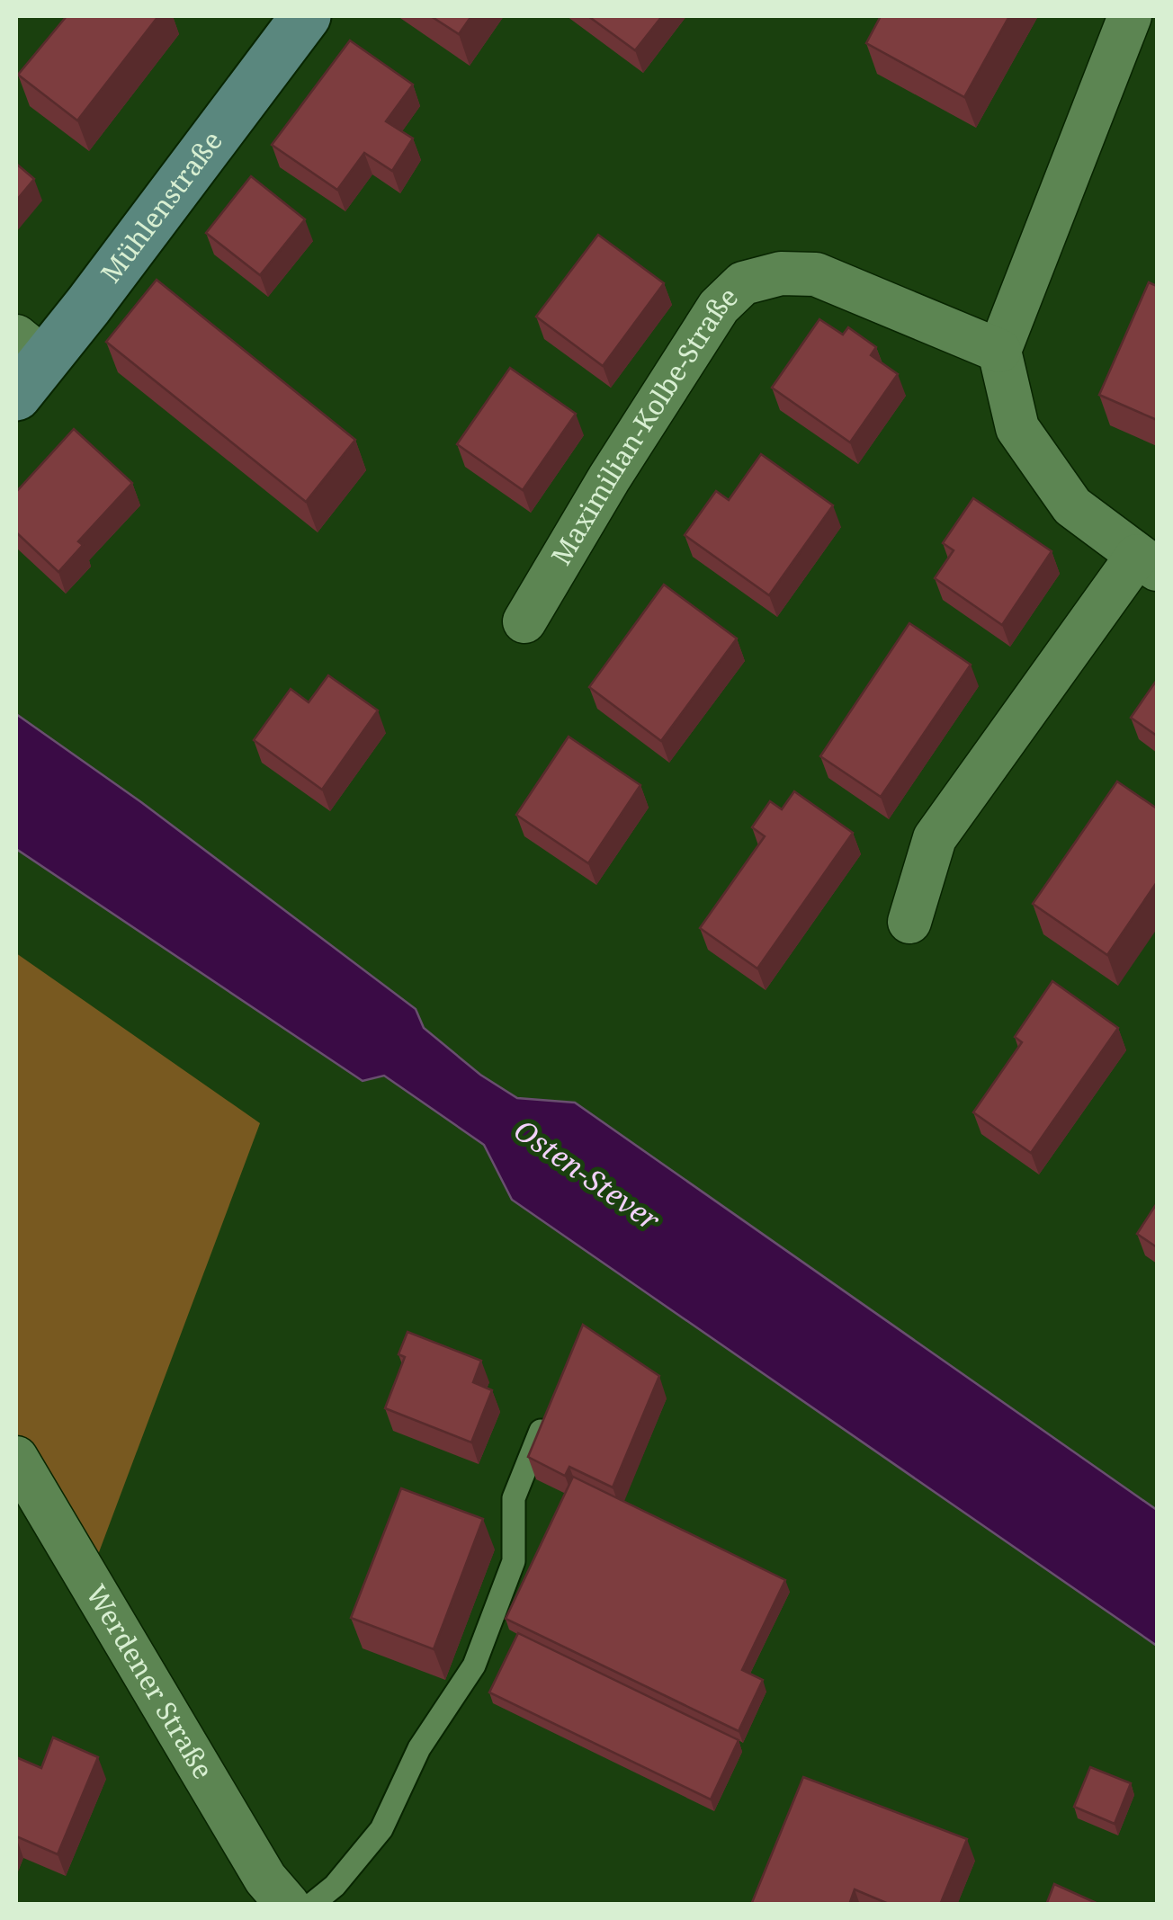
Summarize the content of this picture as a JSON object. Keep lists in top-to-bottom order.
{
  "streets": {
    "street": ["Mühlenstraße", "Maximilian-Kolbe-Straße", "Werdener Straße"]
  },
  "water": ["Osten-Stever"]
}
